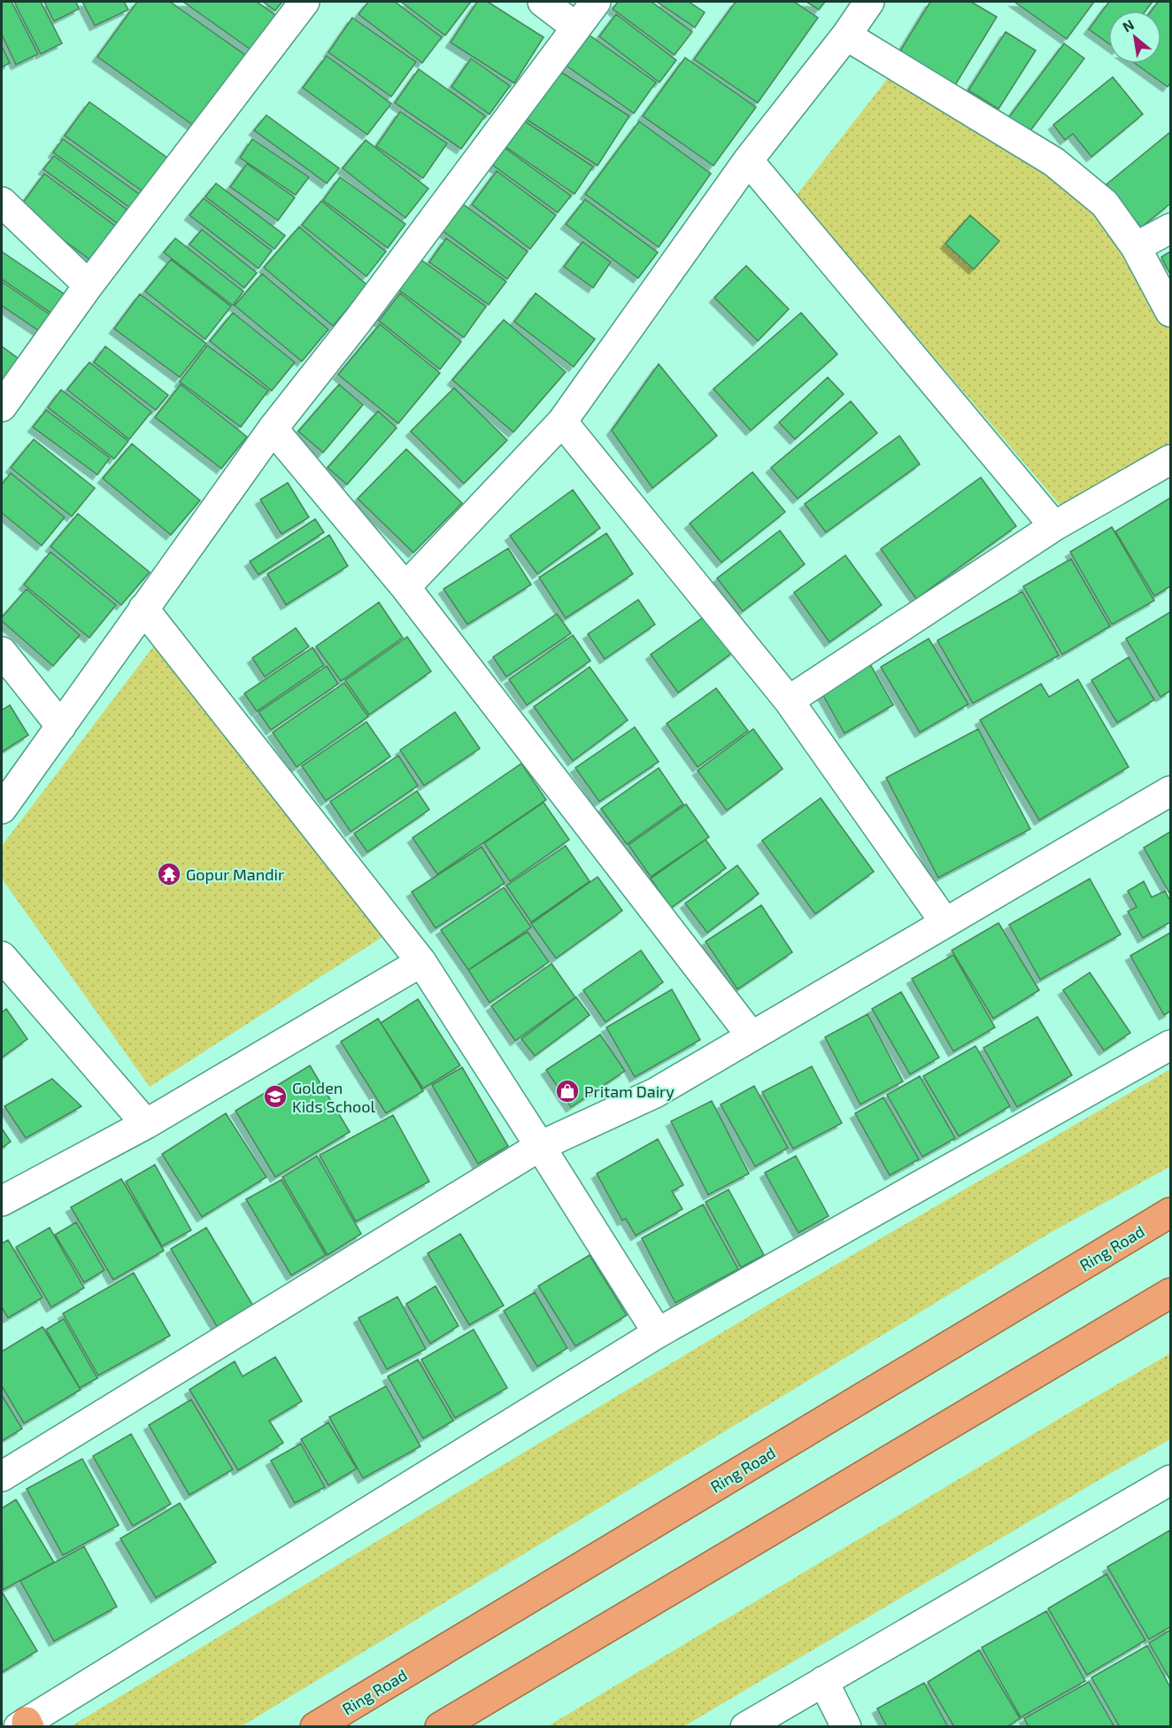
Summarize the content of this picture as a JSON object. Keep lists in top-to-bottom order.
{
  "streets": {
    "highway": ["Ring Road"]
  },
  "places": {
    "temple": ["Gopur Mandir"],
    "shop": ["Pritam Dairy"],
    "school or university": ["Golden Kids School"]
  },
  "north": "top left"
}
